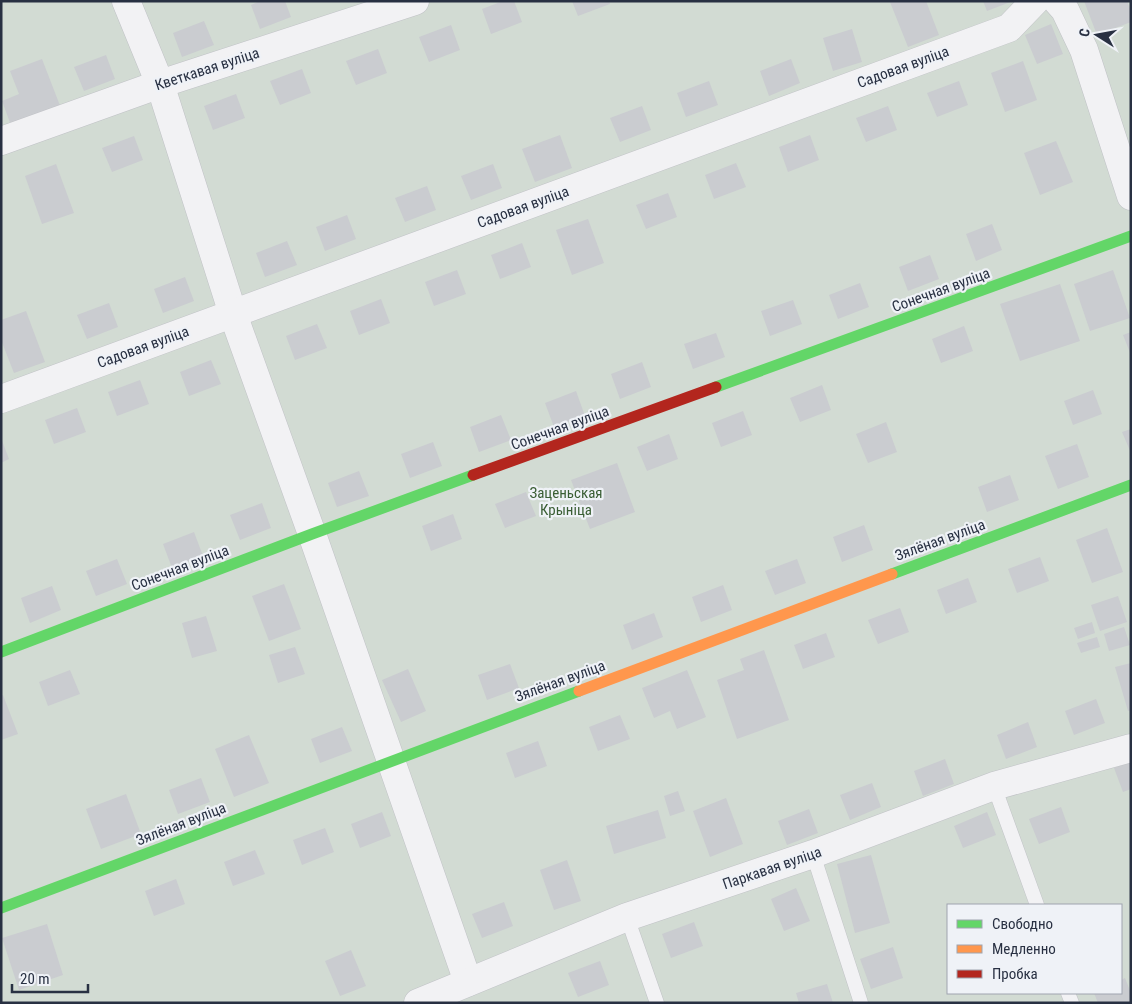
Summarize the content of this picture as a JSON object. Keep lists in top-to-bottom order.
{
  "streets": {
    "street": [
      "Садовая вуліца",
      "Кветкавая вуліца",
      "Сонечная вуліца",
      "Зялёная вуліца",
      "Паркавая вуліца"
    ]
  },
  "parks": ["Заценьская Крыніца"],
  "legend": ["Свободно", "Медленно", "Пробка"],
  "scale_bar": "20 m",
  "north": "left"
}
